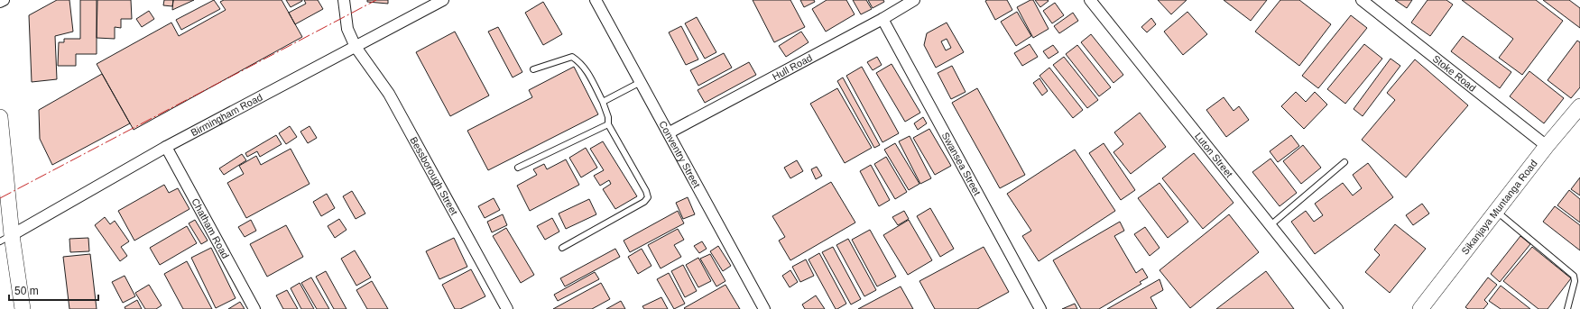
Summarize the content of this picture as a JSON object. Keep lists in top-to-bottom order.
{
  "streets": {
    "street": [
      "Hull Road",
      "Stoke Road",
      "Birmingham Road",
      "Conventry Street",
      "Luton Street",
      "Swansea Street",
      "Bessborough Street",
      "Sikanjaya Muntanga Road",
      "Chatham Road"
    ]
  },
  "crossings": [
    ["Hull Road", "Conventry Street"],
    ["Hull Road", "Swansea Street"],
    ["Stoke Road", "Sikanjaya Muntanga Road"],
    ["Birmingham Road", "Bessborough Street"],
    ["Birmingham Road", "Chatham Road"]
  ],
  "scale_bar": "50 m"
}
